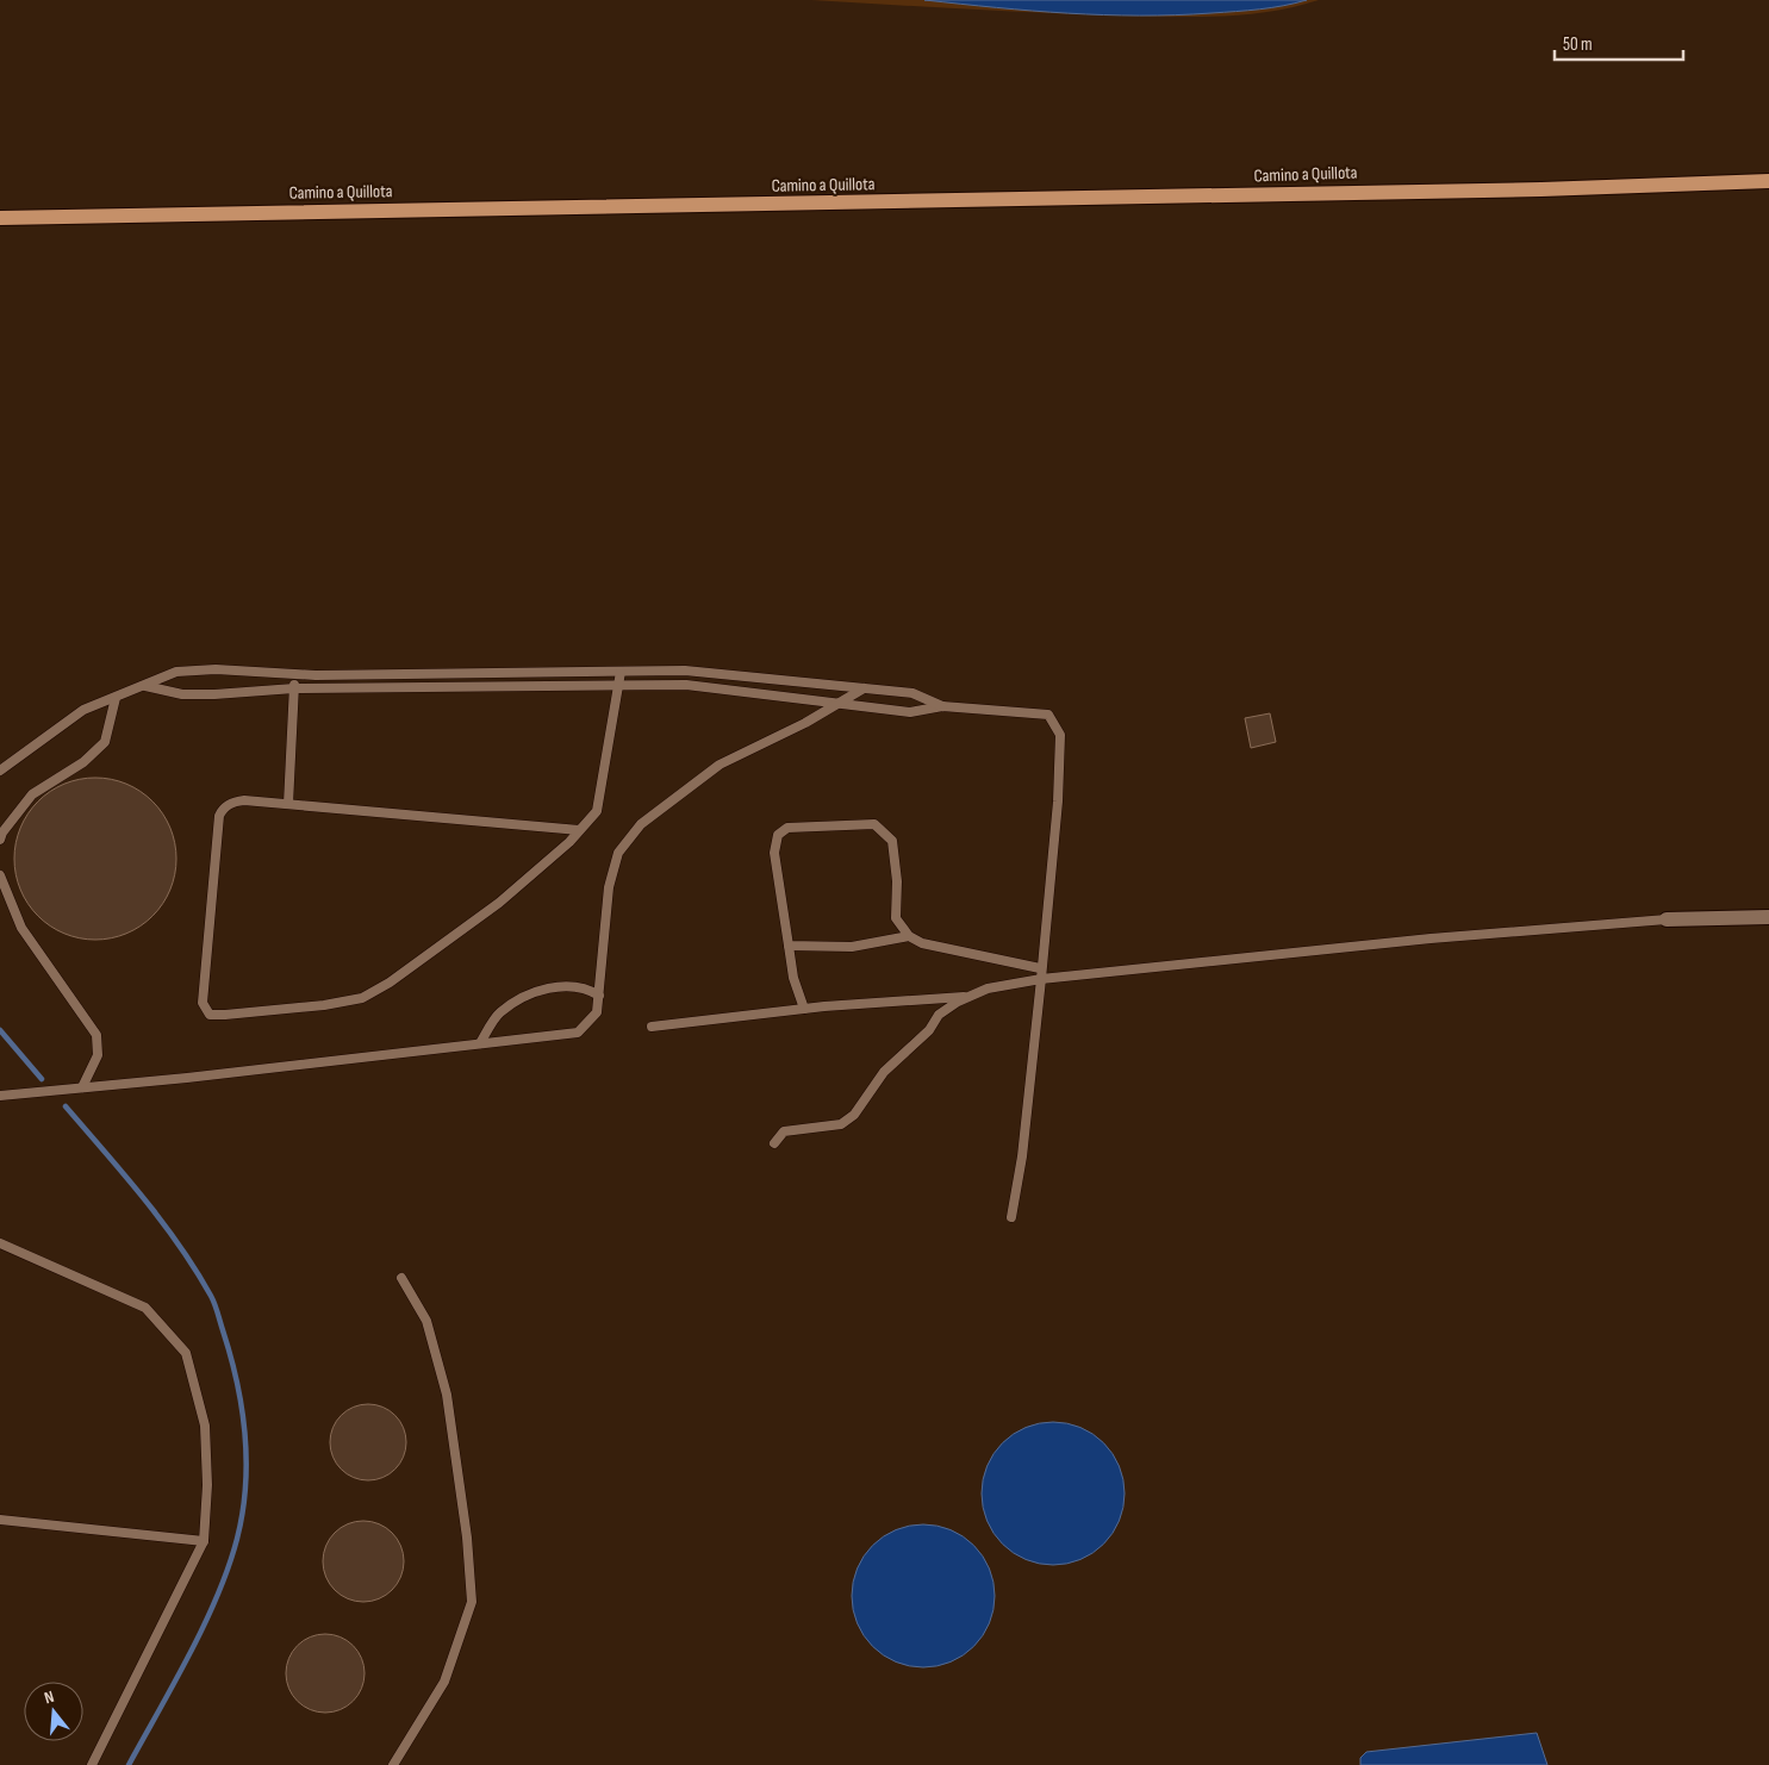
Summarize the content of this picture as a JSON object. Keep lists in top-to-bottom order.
{
  "streets": {
    "main road": ["Camino a Quillota"]
  },
  "scale_bar": "50 m",
  "north": "top"
}
